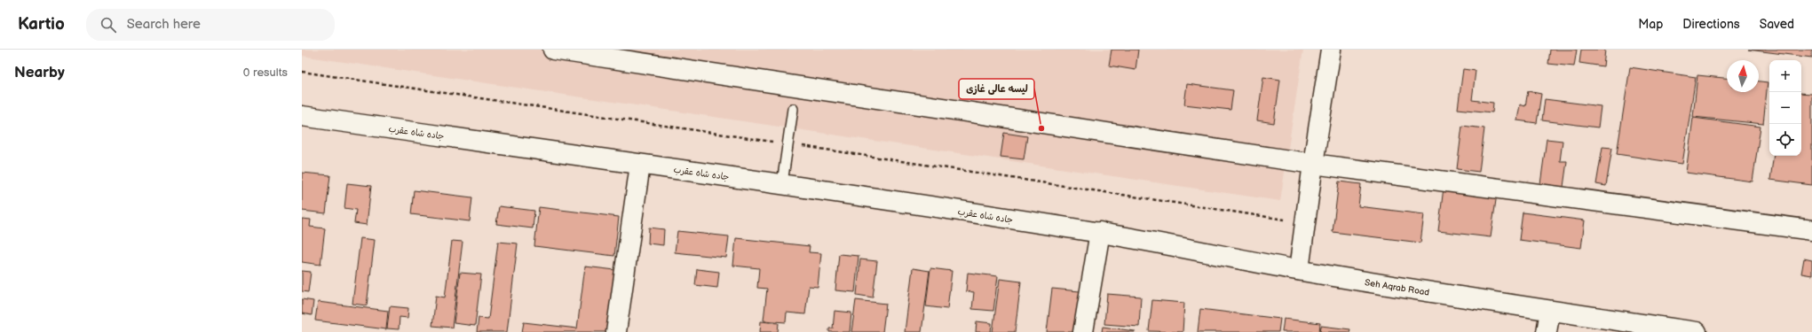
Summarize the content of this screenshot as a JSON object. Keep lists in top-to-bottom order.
{
  "streets": {
    "main road": ["جاده شاه عقرب", "Seh Aqrab Road"]
  },
  "crossings": [
    ["جاده شاه عقرب", "Seh Aqrab Road"]
  ],
  "places": ["لیسه عالی غازی"],
  "north": "top",
  "page": {
    "header": "Kartio",
    "search": "Search here",
    "nav": ["Map", "Directions", "Saved"],
    "heading": ["Nearby", "0 results"],
    "map_buttons": ["+", "−"]
  }
}
